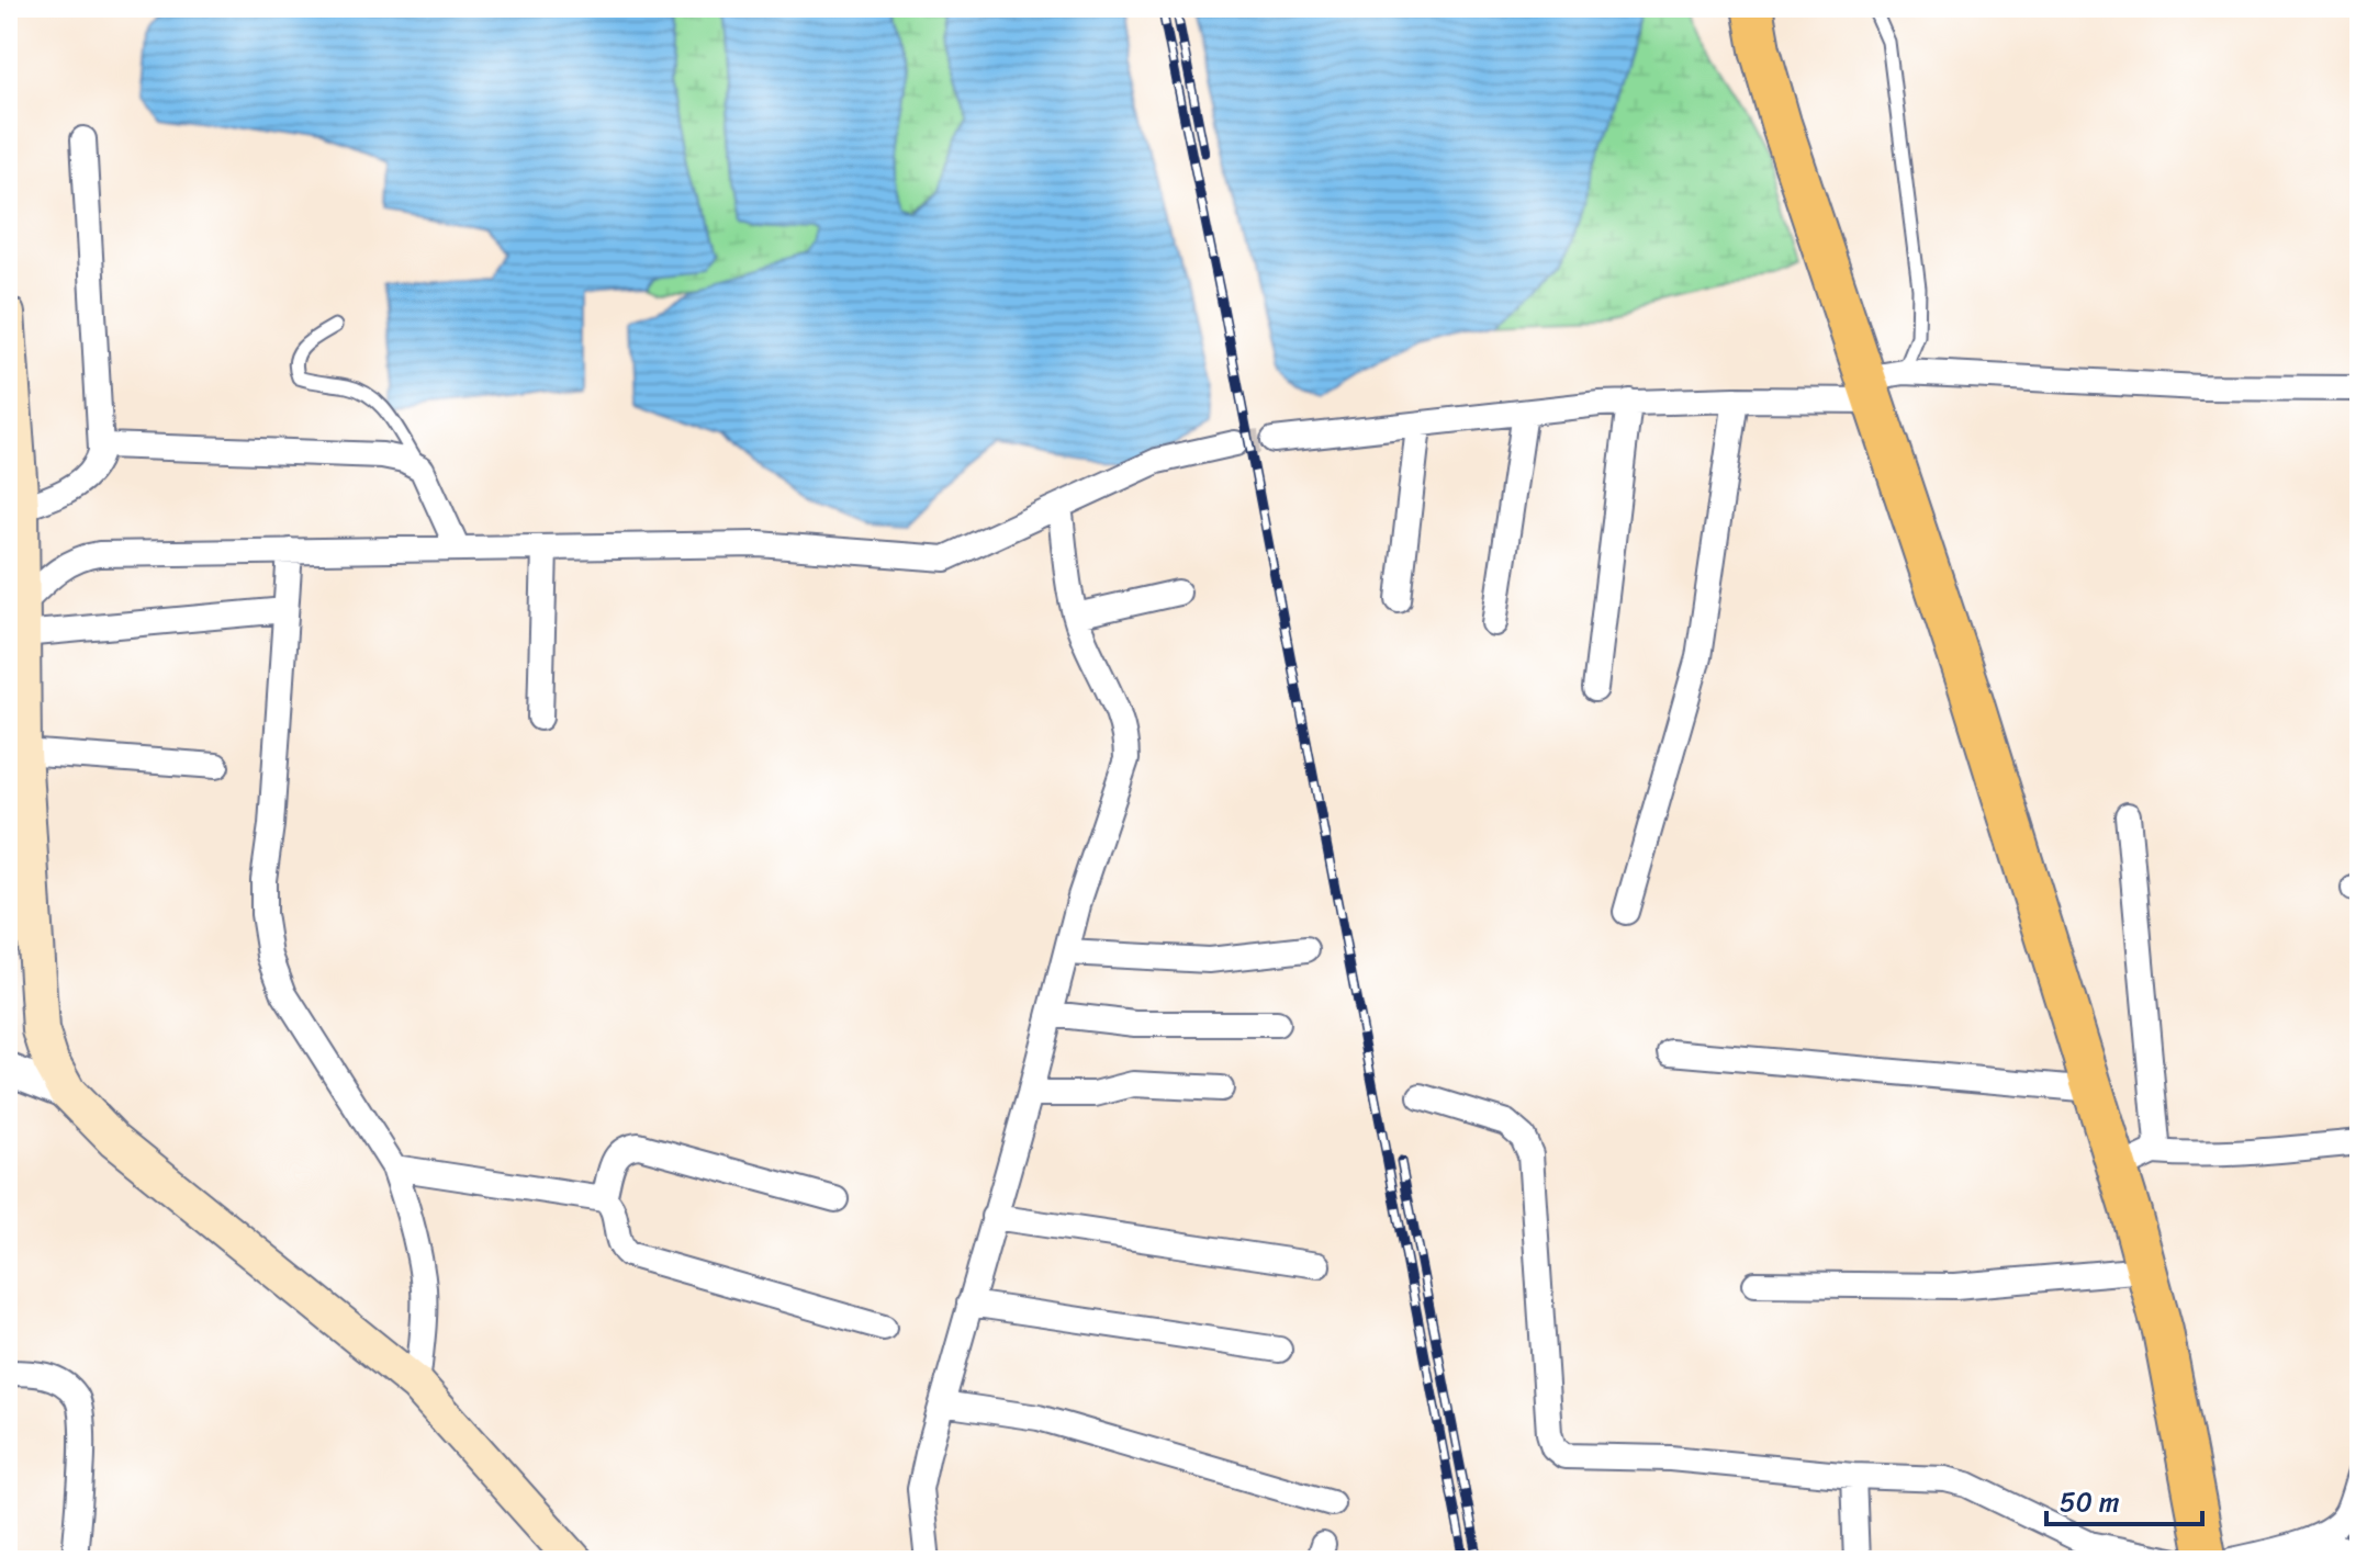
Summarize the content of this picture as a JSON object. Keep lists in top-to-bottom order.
{
  "scale_bar": "50 m"
}
